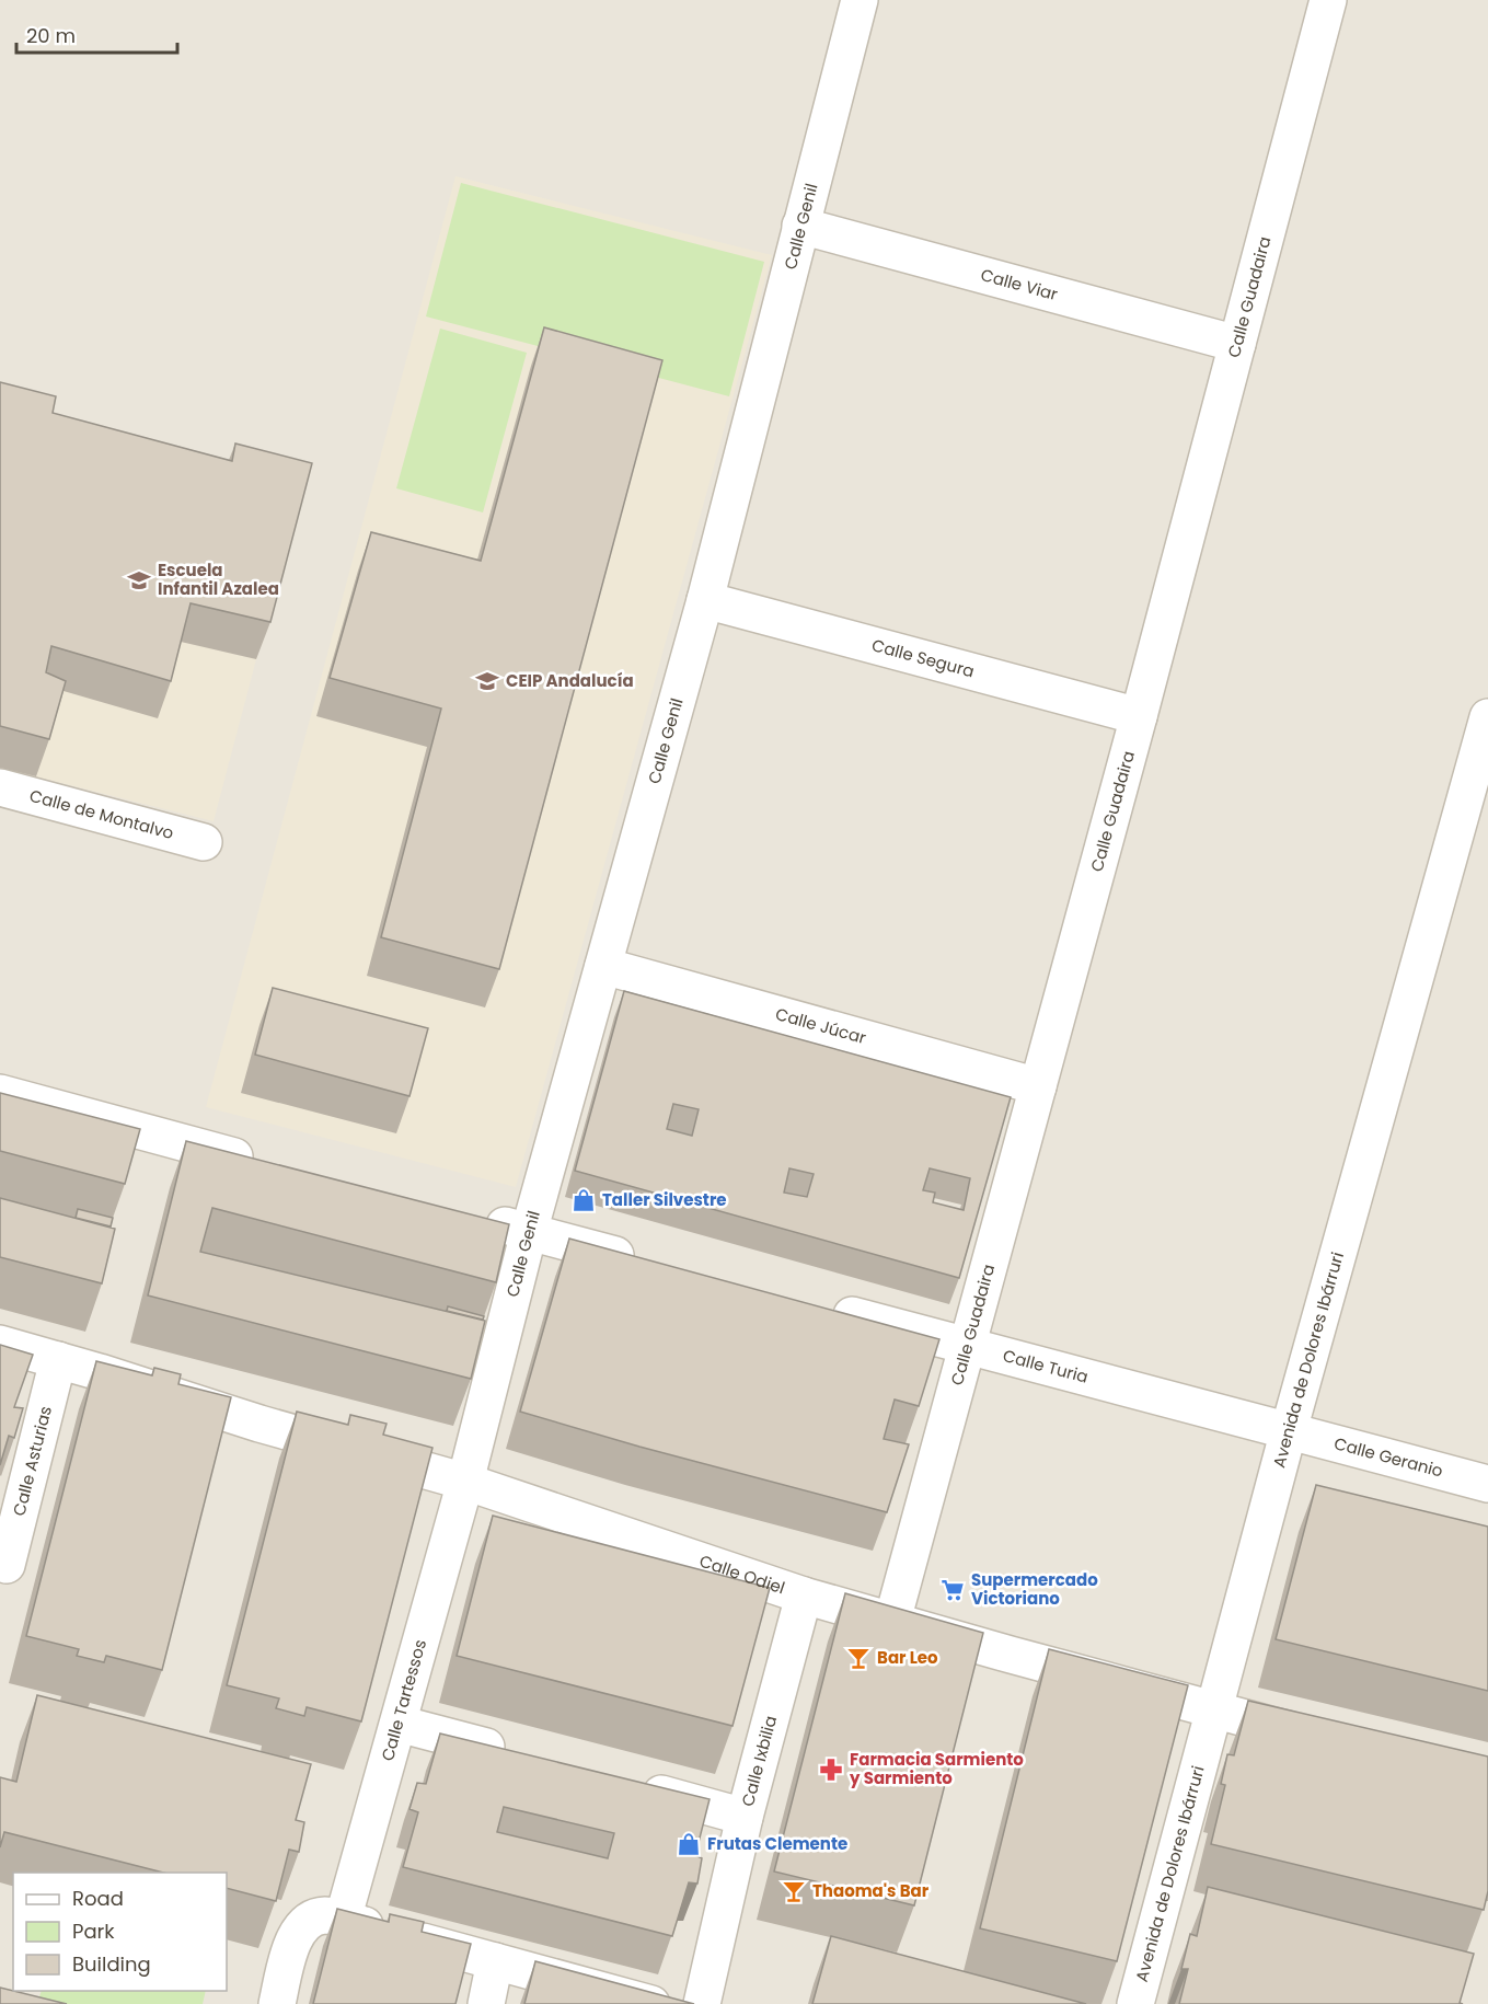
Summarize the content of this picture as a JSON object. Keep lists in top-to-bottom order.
{
  "streets": {
    "street": [
      "Calle Genil",
      "Calle Viar",
      "Calle Guadaira",
      "Calle Segura",
      "Calle de Montalvo",
      "Calle Júcar",
      "Avenida de Dolores Ibárruri",
      "Calle Turia",
      "Calle Geranio",
      "Calle Asturias",
      "Calle Odiel",
      "Calle Tartessos",
      "Calle Ixbilia"
    ]
  },
  "crossings": [
    ["Calle Genil", "Calle Viar"],
    ["Calle Genil", "Calle Segura"],
    ["Calle Genil", "Calle Júcar"],
    ["Calle Genil", "Calle Odiel"],
    ["Calle Genil", "Calle Tartessos"],
    ["Calle Viar", "Calle Guadaira"],
    ["Calle Guadaira", "Calle Segura"],
    ["Calle Guadaira", "Calle Júcar"],
    ["Calle Guadaira", "Calle Turia"],
    ["Calle Guadaira", "Calle Odiel"],
    ["Avenida de Dolores Ibárruri", "Calle Turia"],
    ["Avenida de Dolores Ibárruri", "Calle Geranio"],
    ["Avenida de Dolores Ibárruri", "Calle Odiel"],
    ["Calle Turia", "Calle Geranio"],
    ["Calle Asturias", "Calle Odiel"],
    ["Calle Odiel", "Calle Tartessos"],
    ["Calle Odiel", "Calle Ixbilia"]
  ],
  "places": {
    "school or university": ["Escuela Infantil Azalea", "CEIP Andalucía"],
    "shop": ["Taller Silvestre", "Frutas Clemente"],
    "supermarket": ["Supermercado Victoriano"],
    "bar": ["Bar Leo", "Thaoma's Bar"],
    "pharmacy": ["Farmacia Sarmiento y Sarmiento"]
  },
  "legend": ["Road", "Park", "Building"],
  "scale_bar": "20 m"
}
